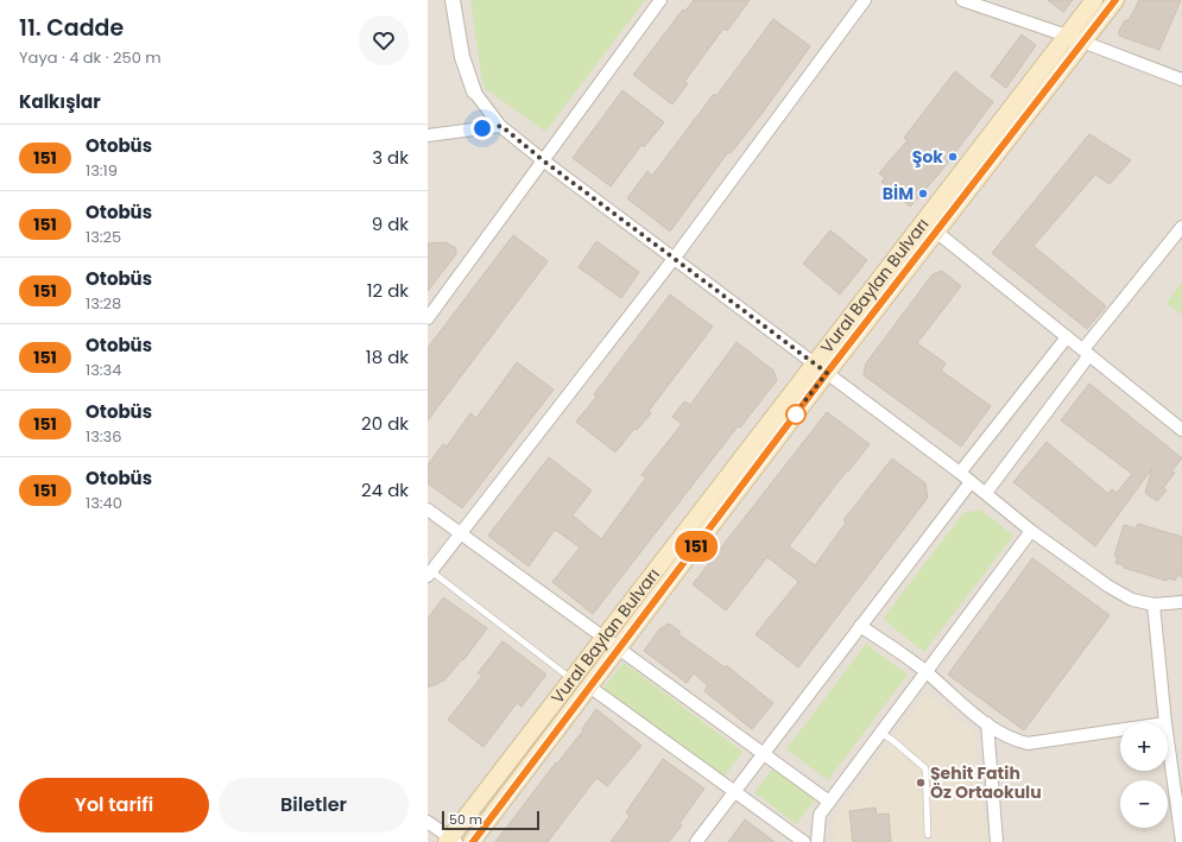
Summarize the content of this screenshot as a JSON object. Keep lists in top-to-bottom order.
{
  "streets": {
    "main road": ["Vural Baylan Bulvarı"]
  },
  "places": ["Şok", "BİM", "Şehit Fatih Öz Ortaokulu"],
  "lines": ["bus line 151"],
  "scale_bar": "50 m",
  "page": {
    "heading": [
      ["11. Cadde", "Yaya · 4 dk · 250 m"],
      "Kalkışlar"
    ],
    "on_map": "151",
    "list": [
      {
        "mark": "151",
        "name": "Otobüs",
        "note": "13:19",
        "value": "3 dk"
      },
      {
        "mark": "151",
        "name": "Otobüs",
        "note": "13:25",
        "value": "9 dk"
      },
      {
        "mark": "151",
        "name": "Otobüs",
        "note": "13:28",
        "value": "12 dk"
      },
      {
        "mark": "151",
        "name": "Otobüs",
        "note": "13:34",
        "value": "18 dk"
      },
      {
        "mark": "151",
        "name": "Otobüs",
        "note": "13:36",
        "value": "20 dk"
      },
      {
        "mark": "151",
        "name": "Otobüs",
        "note": "13:40",
        "value": "24 dk"
      }
    ],
    "map_buttons": ["+", "−"],
    "buttons": ["Yol tarifi", "Biletler"],
    "scale": "50 m"
  }
}
